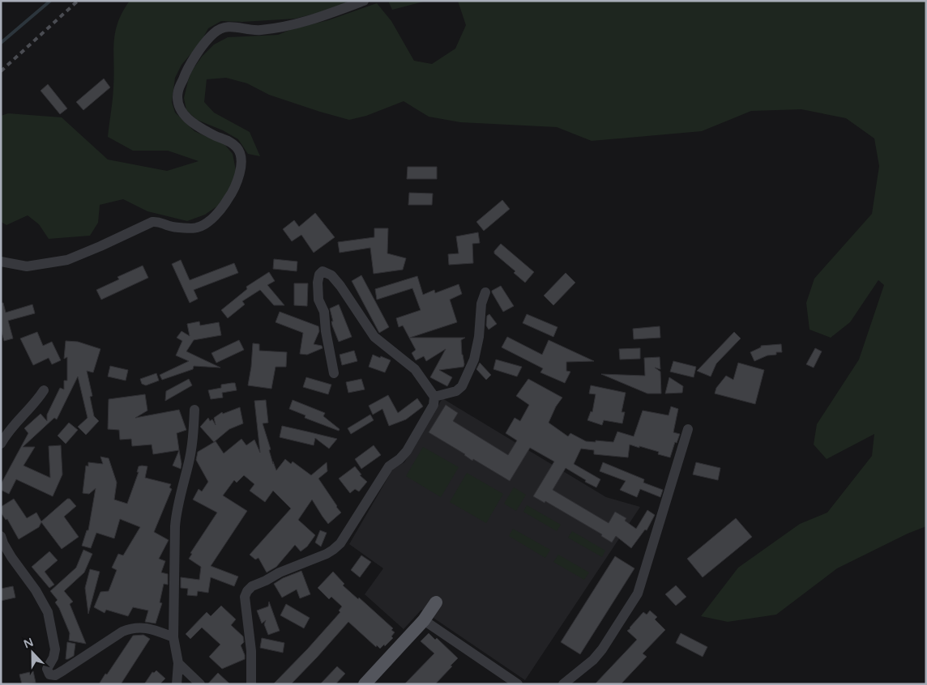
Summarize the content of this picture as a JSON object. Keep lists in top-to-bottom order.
{
  "north": "top"
}
